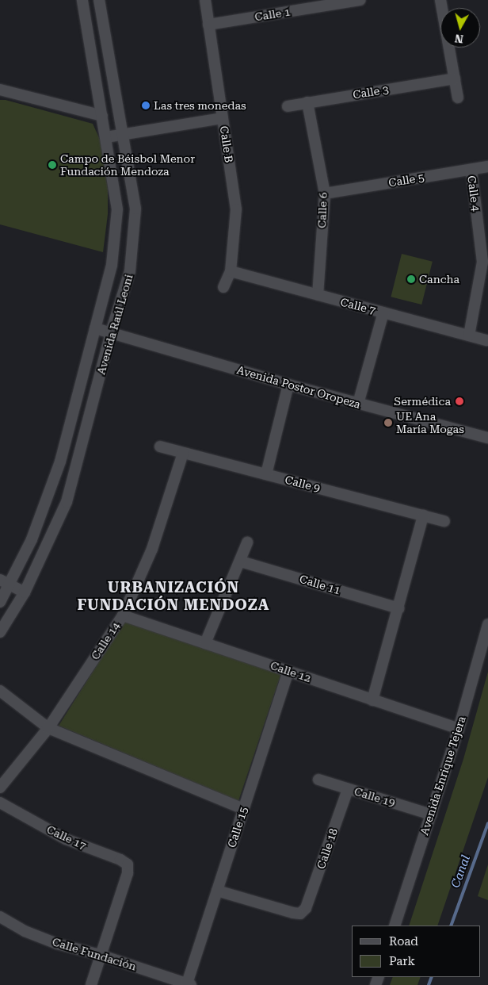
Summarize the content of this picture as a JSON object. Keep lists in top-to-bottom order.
{
  "streets": {
    "street": [
      "Calle 1",
      "Calle 3",
      "Calle B",
      "Calle 5",
      "Calle 4",
      "Calle 6",
      "Calle 7",
      "Avenida Raúl Leoni",
      "Avenida Postor Oropeza",
      "Calle 9",
      "Calle 11",
      "Calle 14",
      "Calle 12",
      "Avenida Enrique Tejera",
      "Calle 19",
      "Calle 15",
      "Calle 17",
      "Calle 18",
      "Calle Fundación"
    ]
  },
  "crossings": [
    ["Calle 1", "Calle B"],
    ["Calle 3", "Calle 6"],
    ["Calle B", "Calle 7"],
    ["Calle 5", "Calle 4"],
    ["Calle 5", "Calle 6"],
    ["Calle 4", "Calle 7"],
    ["Calle 6", "Calle 7"],
    ["Avenida Raúl Leoni", "Avenida Postor Oropeza"],
    ["Calle 9", "Calle 14"],
    ["Calle 14", "Calle 12"],
    ["Calle 12", "Avenida Enrique Tejera"],
    ["Calle 12", "Calle 15"],
    ["Avenida Enrique Tejera", "Calle 19"],
    ["Calle 19", "Calle 18"],
    ["Calle 15", "Calle 18"],
    ["Calle 15", "Calle Fundación"],
    ["Calle 17", "Calle Fundación"]
  ],
  "districts": ["URBANIZACIÓN FUNDACIÓN MENDOZA"],
  "water": ["Canal"],
  "places": [
    "Las tres monedas",
    "Campo de Béisbol Menor Fundación Mendoza",
    "Cancha",
    "Sermédica",
    "UE Ana María Mogas"
  ],
  "legend": ["Road", "Park"],
  "north": "bottom"
}
